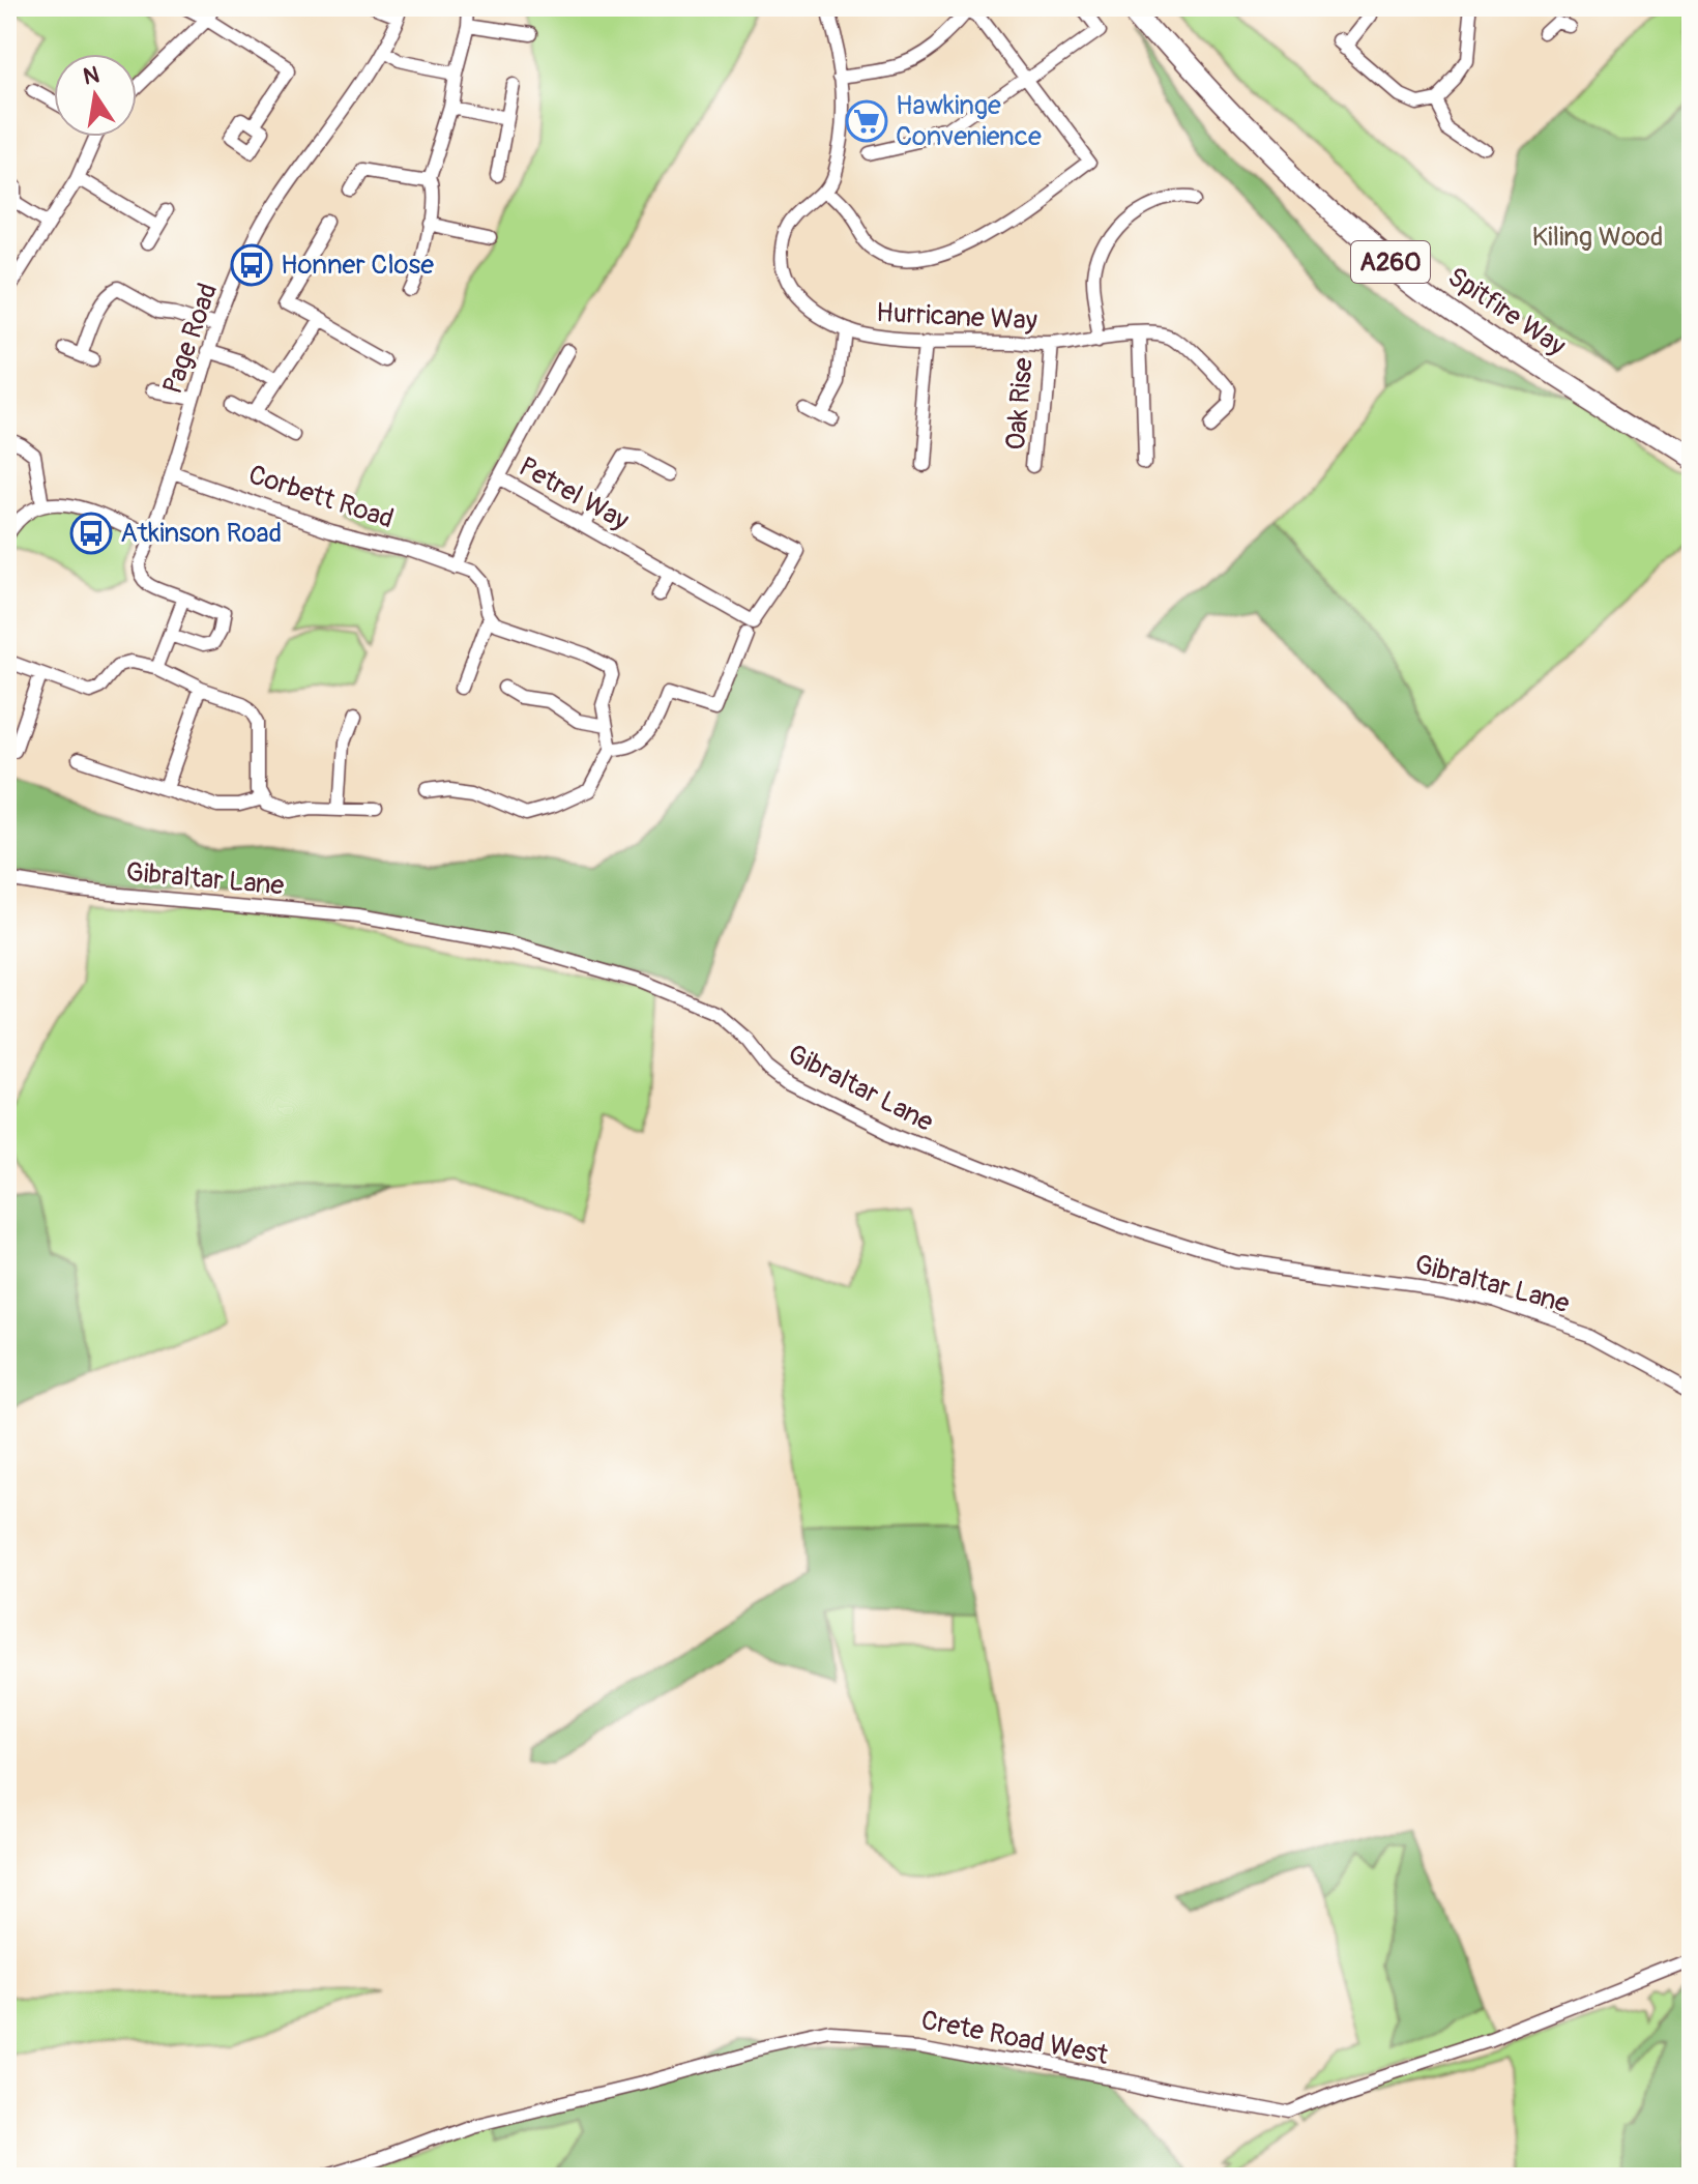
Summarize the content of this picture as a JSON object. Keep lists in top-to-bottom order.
{
  "streets": {
    "main road": ["A260", "Spitfire Way"],
    "street": [
      "Hurricane Way",
      "Page Road",
      "Oak Rise",
      "Petrel Way",
      "Corbett Road",
      "Gibraltar Lane",
      "Crete Road West"
    ]
  },
  "crossings": [
    ["Hurricane Way", "Oak Rise"],
    ["Page Road", "Corbett Road"],
    ["Petrel Way", "Corbett Road"]
  ],
  "parks": ["Kiling Wood"],
  "places": {
    "supermarket": ["Hawkinge Convenience"],
    "bus stop": ["Honner Close", "Atkinson Road"]
  },
  "north": "top"
}
